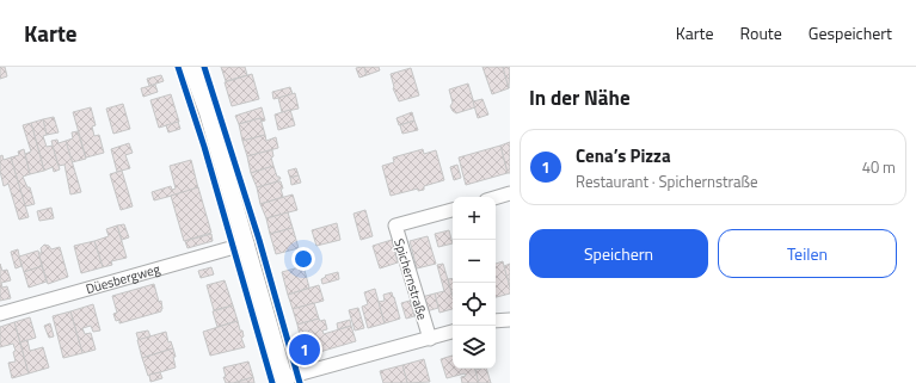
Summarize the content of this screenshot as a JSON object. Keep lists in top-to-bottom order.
{
  "streets": {
    "street": ["Düesbergweg", "Spichernstraße"]
  },
  "page": {
    "header": "Karte",
    "nav": ["Karte", "Route", "Gespeichert"],
    "heading": "In der Nähe",
    "list": [
      {
        "mark": "1",
        "name": "Cena’s Pizza",
        "note": "Restaurant · Spichernstraße",
        "value": "40 m"
      }
    ],
    "map_buttons": ["+", "−"],
    "buttons": ["Speichern", "Teilen"],
    "pins": "1"
  }
}
